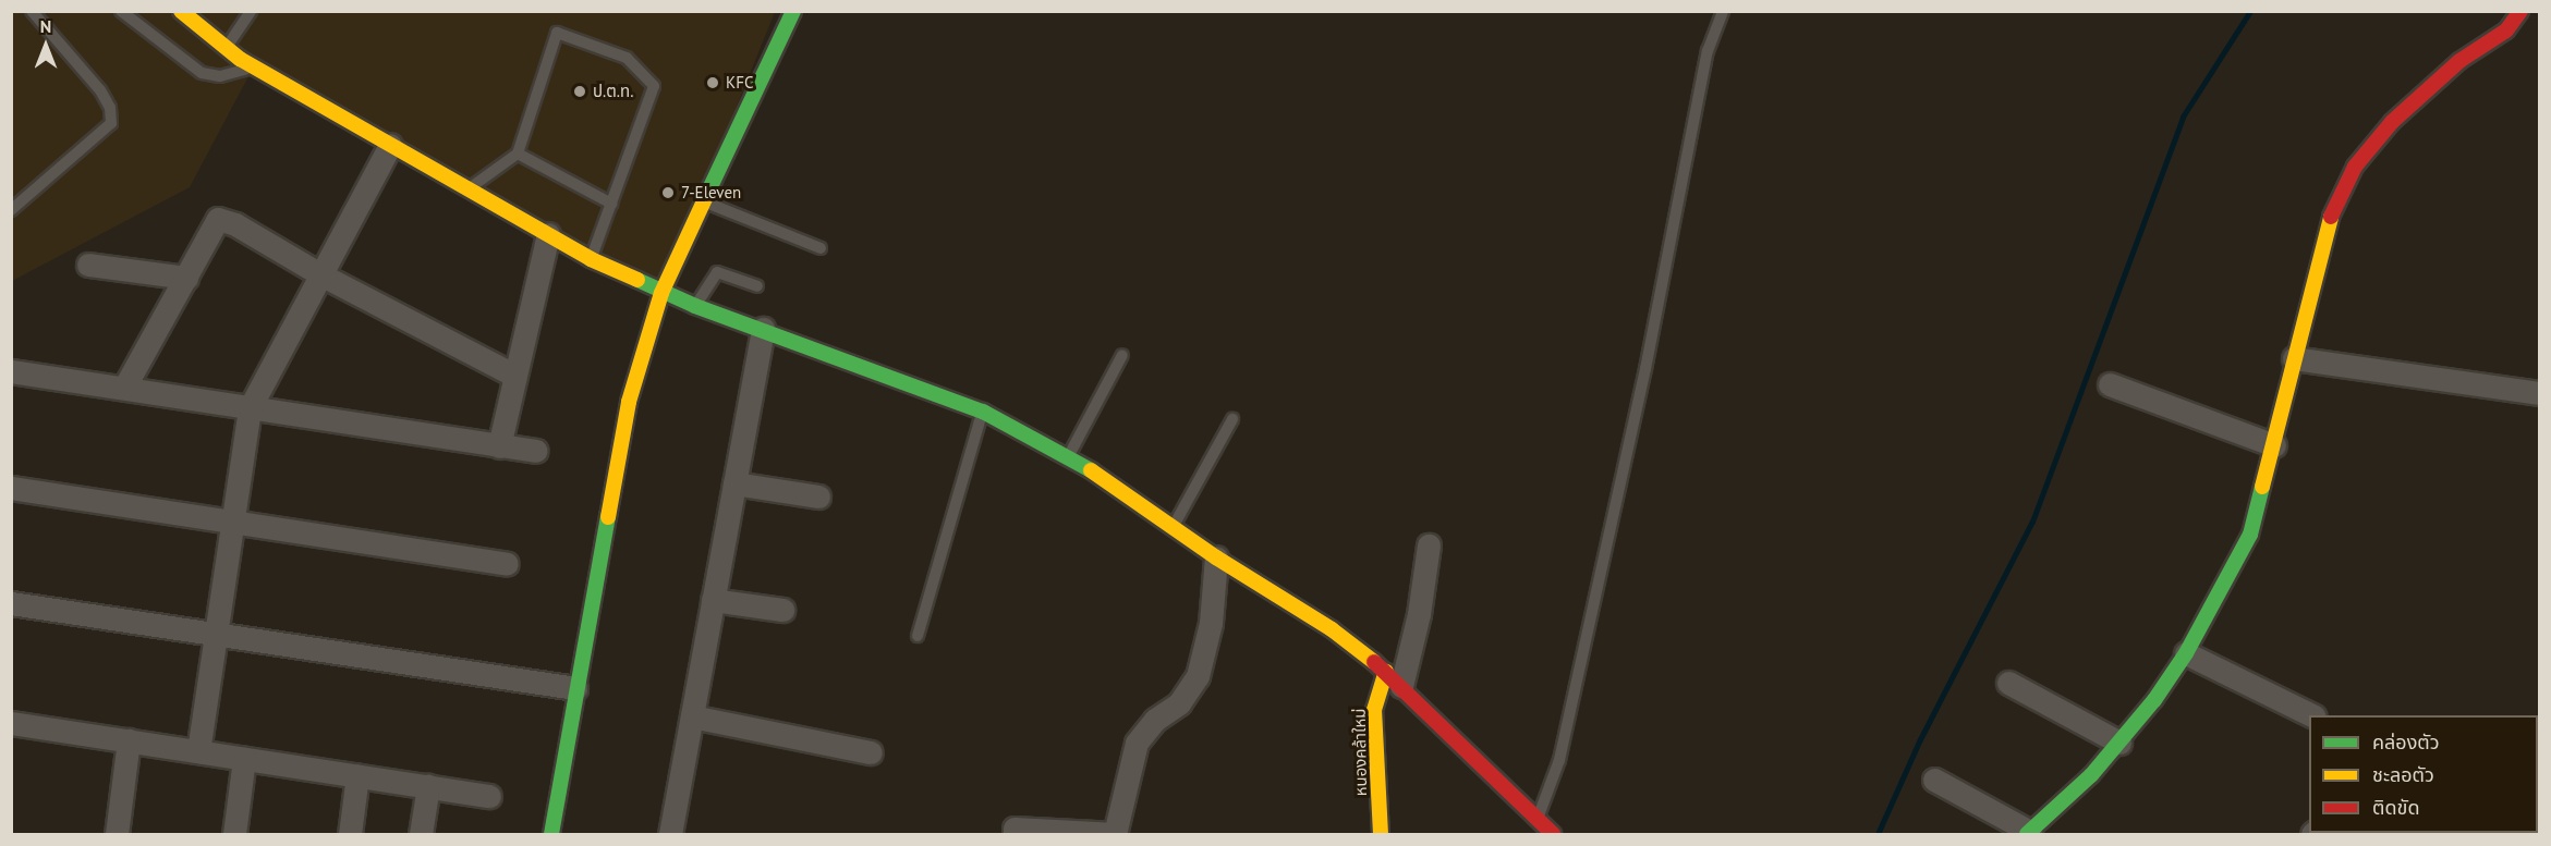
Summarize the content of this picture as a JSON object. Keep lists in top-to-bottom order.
{
  "streets": {
    "street": ["หนองคล้าใหม่"]
  },
  "places": ["KFC", "ป.ต.ท.", "7-Eleven"],
  "legend": ["คล่องตัว", "ชะลอตัว", "ติดขัด"],
  "north": "top"
}
